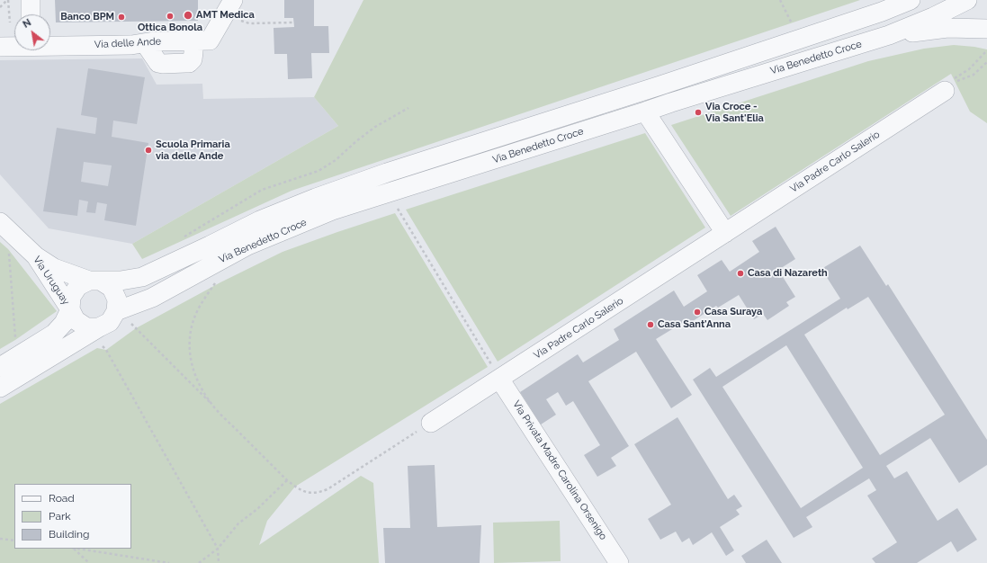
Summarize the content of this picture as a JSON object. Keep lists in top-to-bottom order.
{
  "streets": {
    "street": [
      "Via delle Ande",
      "Via Benedetto Croce",
      "Via Padre Carlo Salerio",
      "Via Uruguay",
      "Via Privata Madre Carolina Orsenigo"
    ]
  },
  "crossings": [
    ["Via Benedetto Croce", "Via Uruguay"],
    ["Via Padre Carlo Salerio", "Via Privata Madre Carolina Orsenigo"]
  ],
  "places": [
    "AMT Medica",
    "Ottica Bonola",
    "Banco BPM",
    "Via Croce - Via Sant'Elia",
    "Scuola Primaria via delle Ande",
    "Casa di Nazareth",
    "Casa Suraya",
    "Casa Sant'Anna"
  ],
  "legend": ["Road", "Park", "Building"],
  "north": "top left"
}
